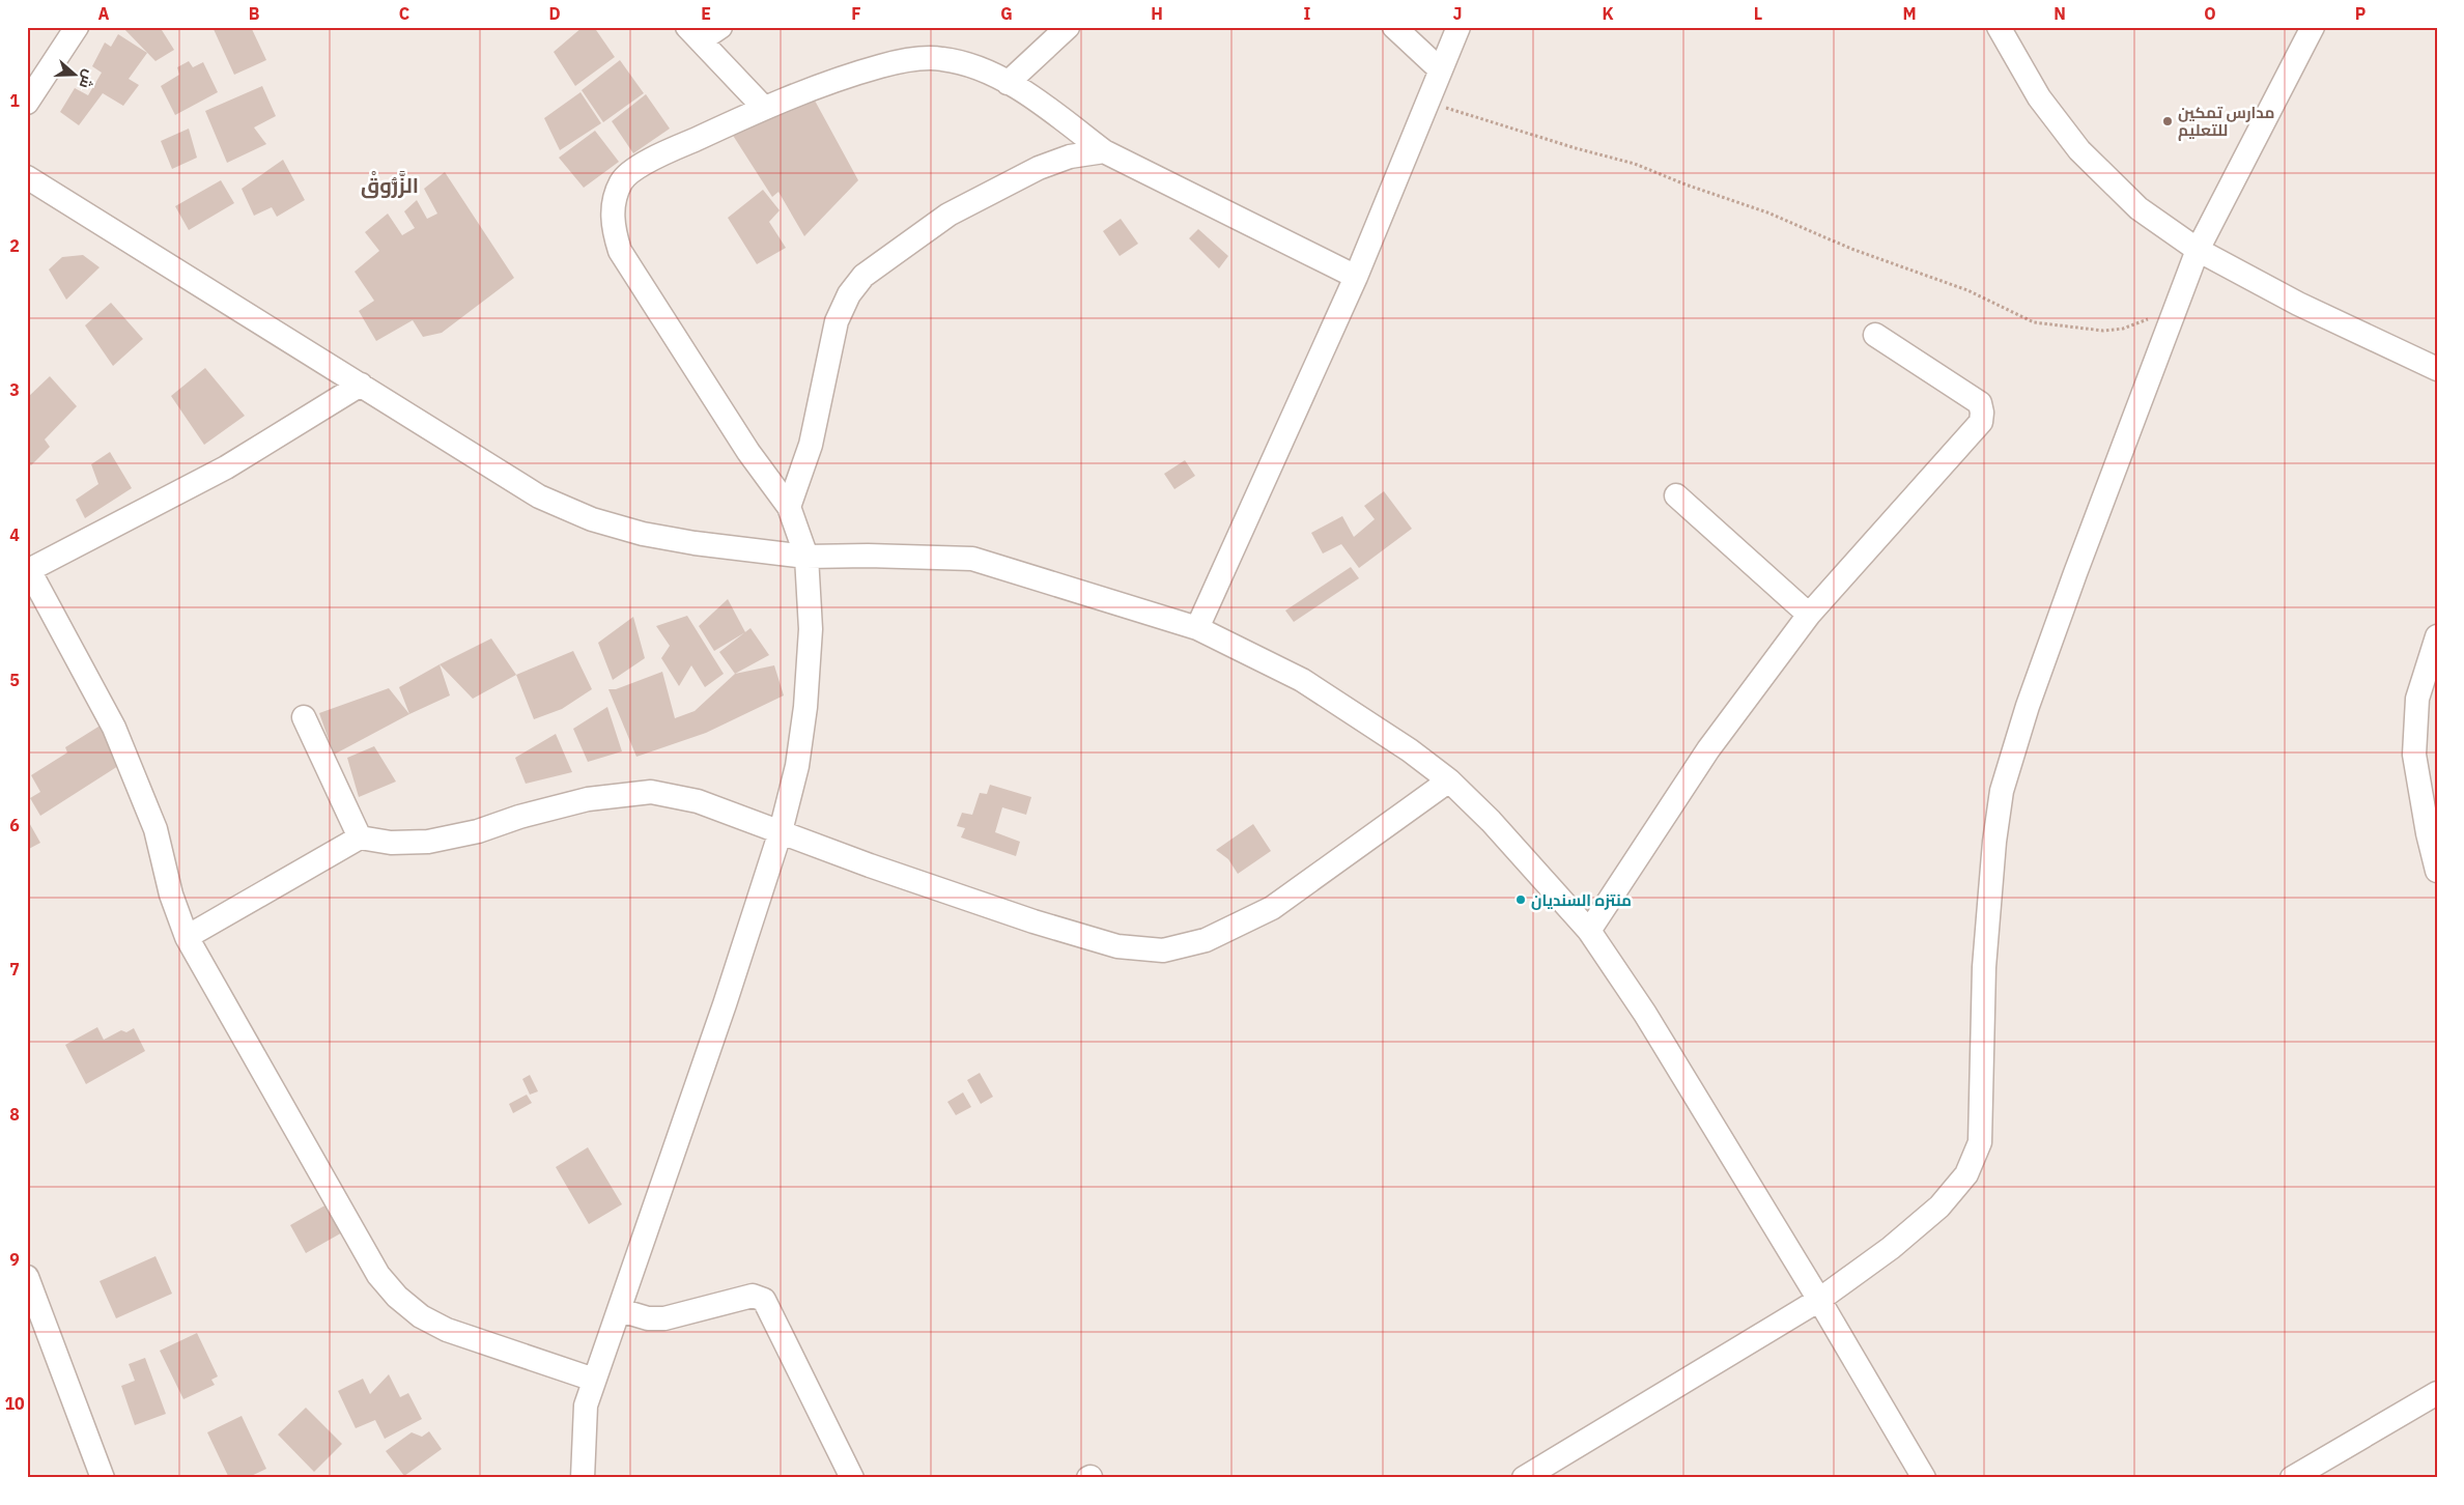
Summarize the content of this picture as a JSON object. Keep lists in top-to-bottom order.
{
  "districts": ["الزَّرُّوقْ"],
  "places": ["مدارس تمكين للتعليم", "منتزه السنديان"],
  "north": "right",
  "grid": {
    "columns": [
      "A",
      "B",
      "C",
      "D",
      "E",
      "F",
      "G",
      "H",
      "I",
      "J",
      "K",
      "L",
      "M",
      "N",
      "O",
      "P"
    ],
    "rows": [
      "1",
      "2",
      "3",
      "4",
      "5",
      "6",
      "7",
      "8",
      "9",
      "10"
    ]
  }
}
